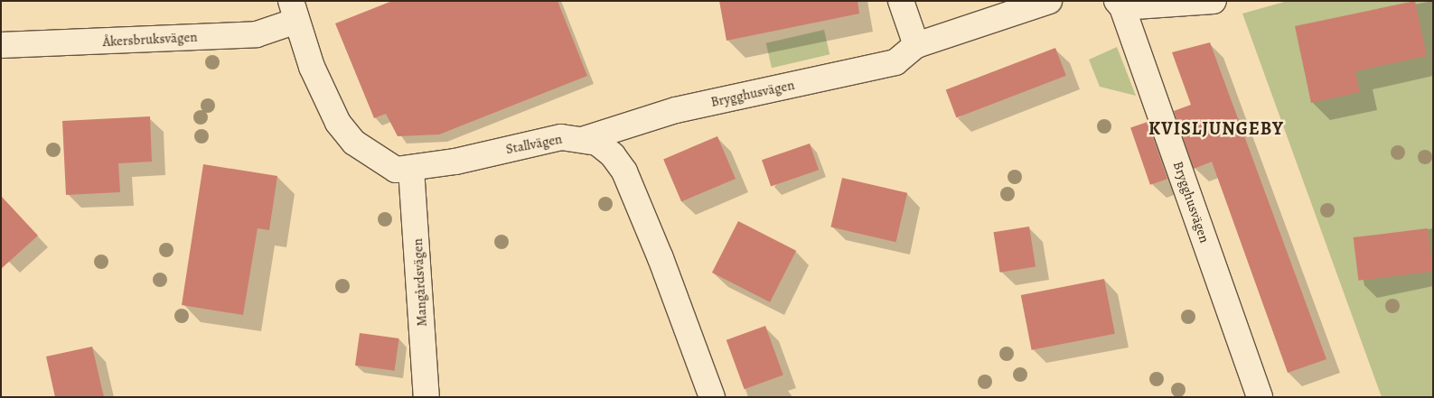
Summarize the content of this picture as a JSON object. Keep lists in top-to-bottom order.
{
  "streets": {
    "street": [
      "Åkersbruksvägen",
      "Brygghusvägen",
      "Stallvägen",
      "Mangårdsvägen"
    ]
  },
  "crossings": [
    ["Åkersbruksvägen", "Stallvägen"],
    ["Brygghusvägen", "Stallvägen"],
    ["Stallvägen", "Mangårdsvägen"]
  ],
  "districts": ["KVISLJUNGEBY"]
}
